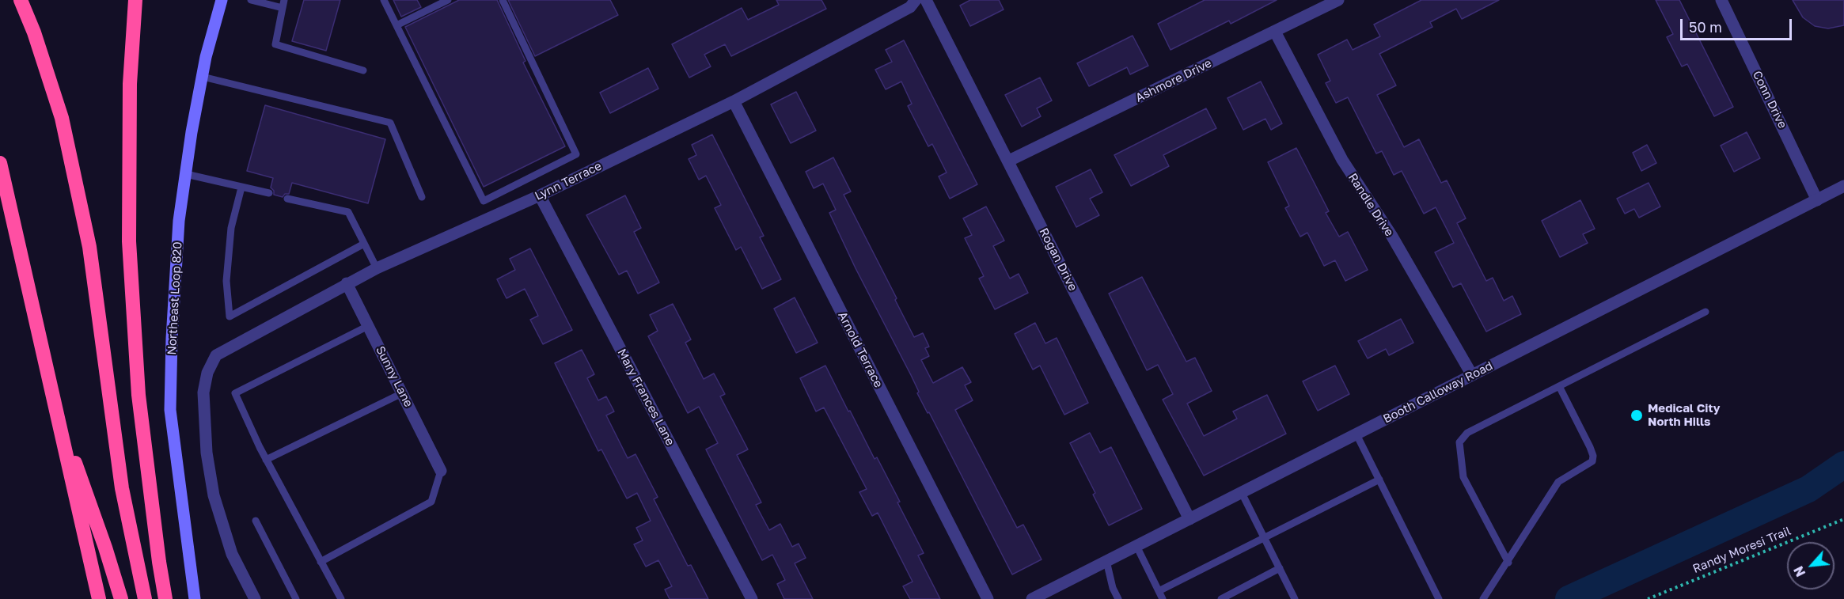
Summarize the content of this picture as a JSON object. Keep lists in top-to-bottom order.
{
  "streets": {
    "main road": ["Northeast Loop 820"],
    "street": [
      "Ashmore Drive",
      "Conn Drive",
      "Lynn Terrace",
      "Randle Drive",
      "Rogan Drive",
      "Arnold Terrace",
      "Sunny Lane",
      "Booth Calloway Road",
      "Mary Frances Lane"
    ],
    "path": ["Randy Moresi Trail"]
  },
  "crossings": [
    ["Ashmore Drive", "Randle Drive"],
    ["Ashmore Drive", "Rogan Drive"],
    ["Conn Drive", "Booth Calloway Road"],
    ["Lynn Terrace", "Arnold Terrace"],
    ["Lynn Terrace", "Sunny Lane"],
    ["Lynn Terrace", "Mary Frances Lane"],
    ["Randle Drive", "Booth Calloway Road"],
    ["Rogan Drive", "Booth Calloway Road"]
  ],
  "places": ["Medical City North Hills"],
  "scale_bar": "50 m",
  "north": "bottom left"
}
